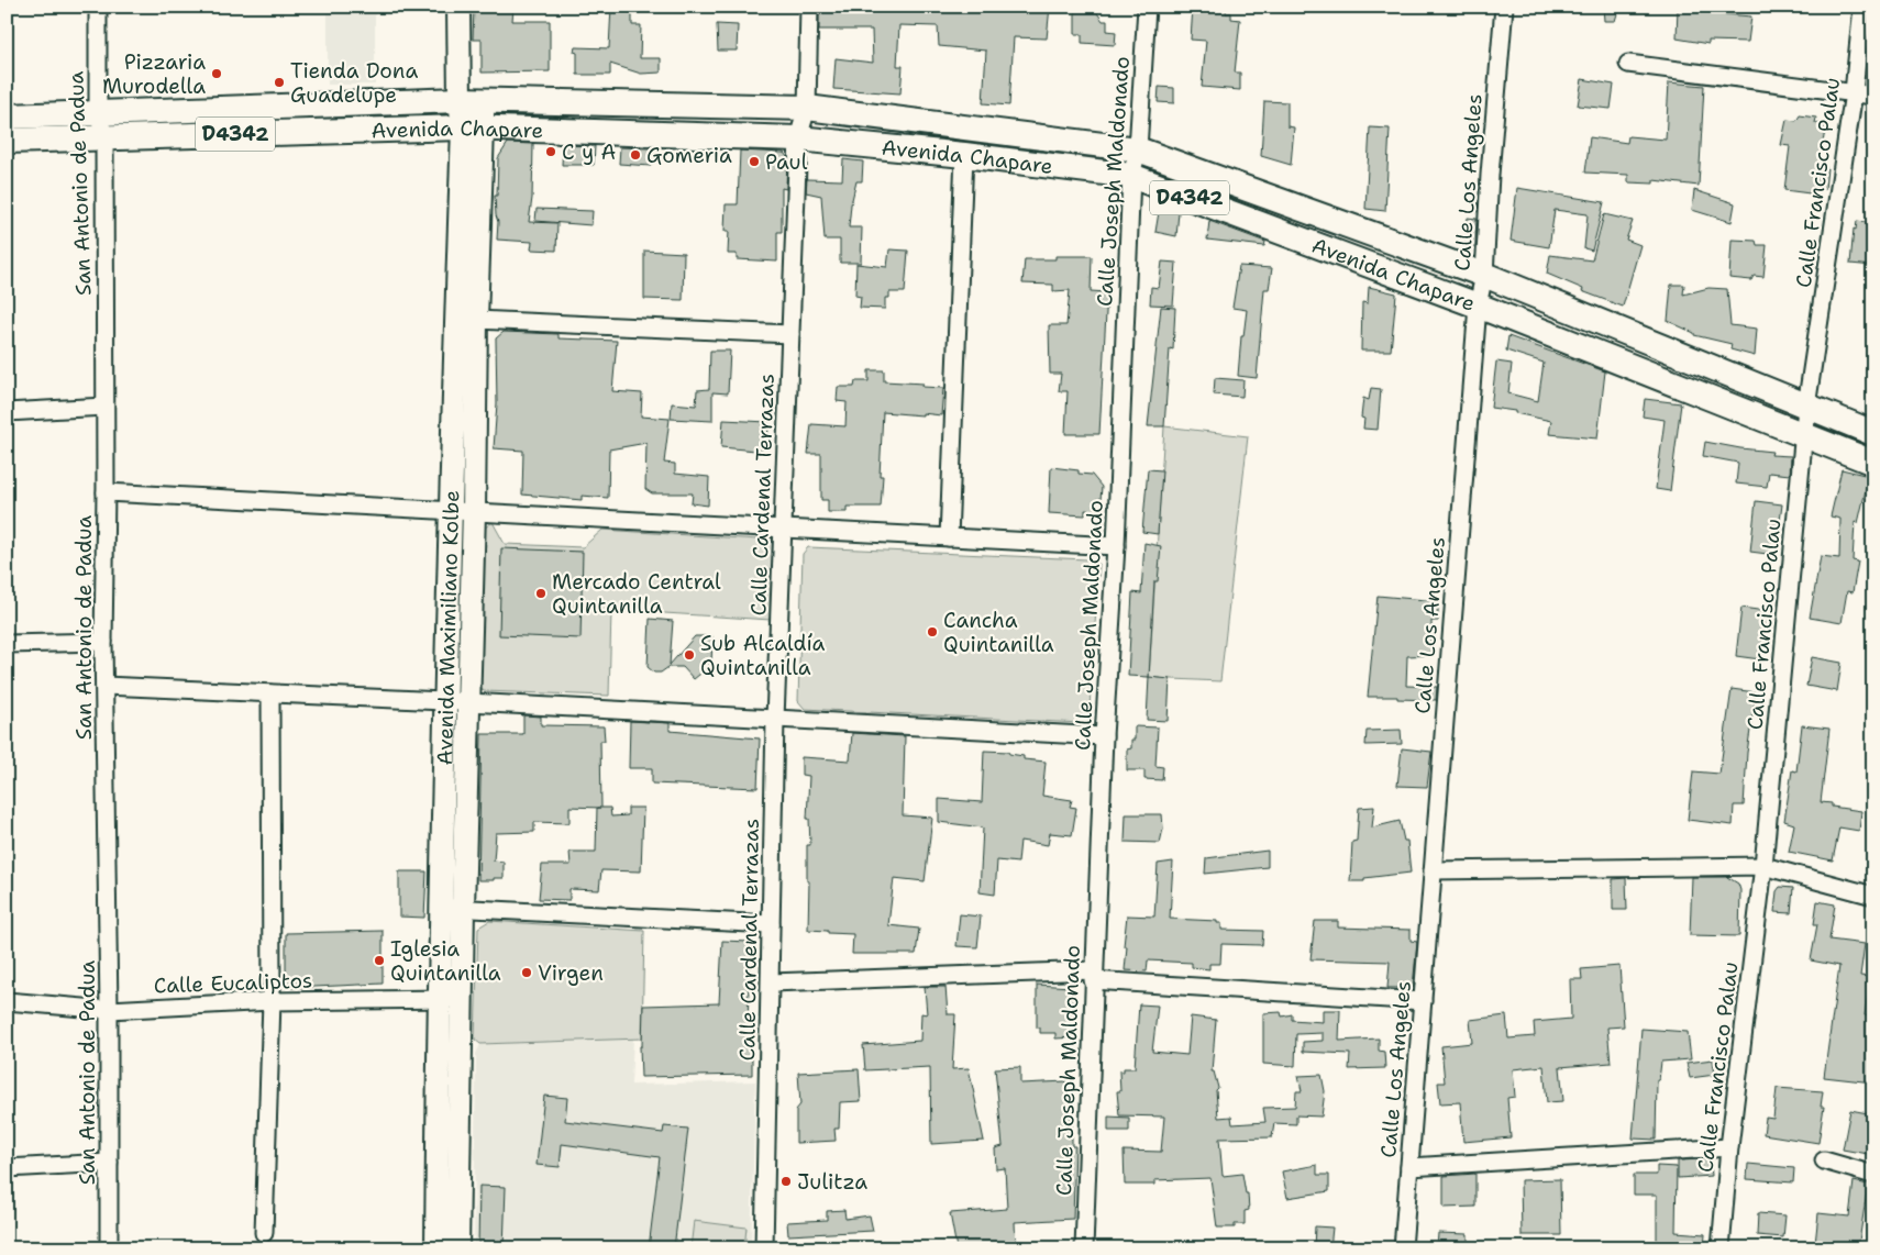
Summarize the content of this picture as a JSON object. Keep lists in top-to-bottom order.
{
  "streets": {
    "main road": ["Avenida Chapare", "D4342", "Avenida Maximiliano Kolbe"],
    "street": [
      "Calle Joseph Maldonado",
      "Calle Los Angeles",
      "Calle Francisco Palau",
      "San Antonio de Padua",
      "Calle Cardenal Terrazas",
      "Calle Eucaliptos"
    ]
  },
  "crossings": [
    ["Avenida Chapare", "Calle Joseph Maldonado"],
    ["Avenida Chapare", "Calle Los Angeles"],
    ["Avenida Chapare", "Calle Francisco Palau"],
    ["Avenida Chapare", "San Antonio de Padua"],
    ["Avenida Chapare", "Calle Cardenal Terrazas"],
    ["Avenida Chapare", "Avenida Maximiliano Kolbe"],
    ["San Antonio de Padua", "Calle Eucaliptos"],
    ["Avenida Maximiliano Kolbe", "Calle Eucaliptos"]
  ],
  "places": [
    "Pizzaria Murodella",
    "Tienda Dona Guadelupe",
    "C y A",
    "Gomeria",
    "Paul",
    "Mercado Central Quintanilla",
    "Cancha Quintanilla",
    "Sub Alcaldía Quintanilla",
    "Iglesia Quintanilla",
    "Virgen",
    "Julitza"
  ]
}
